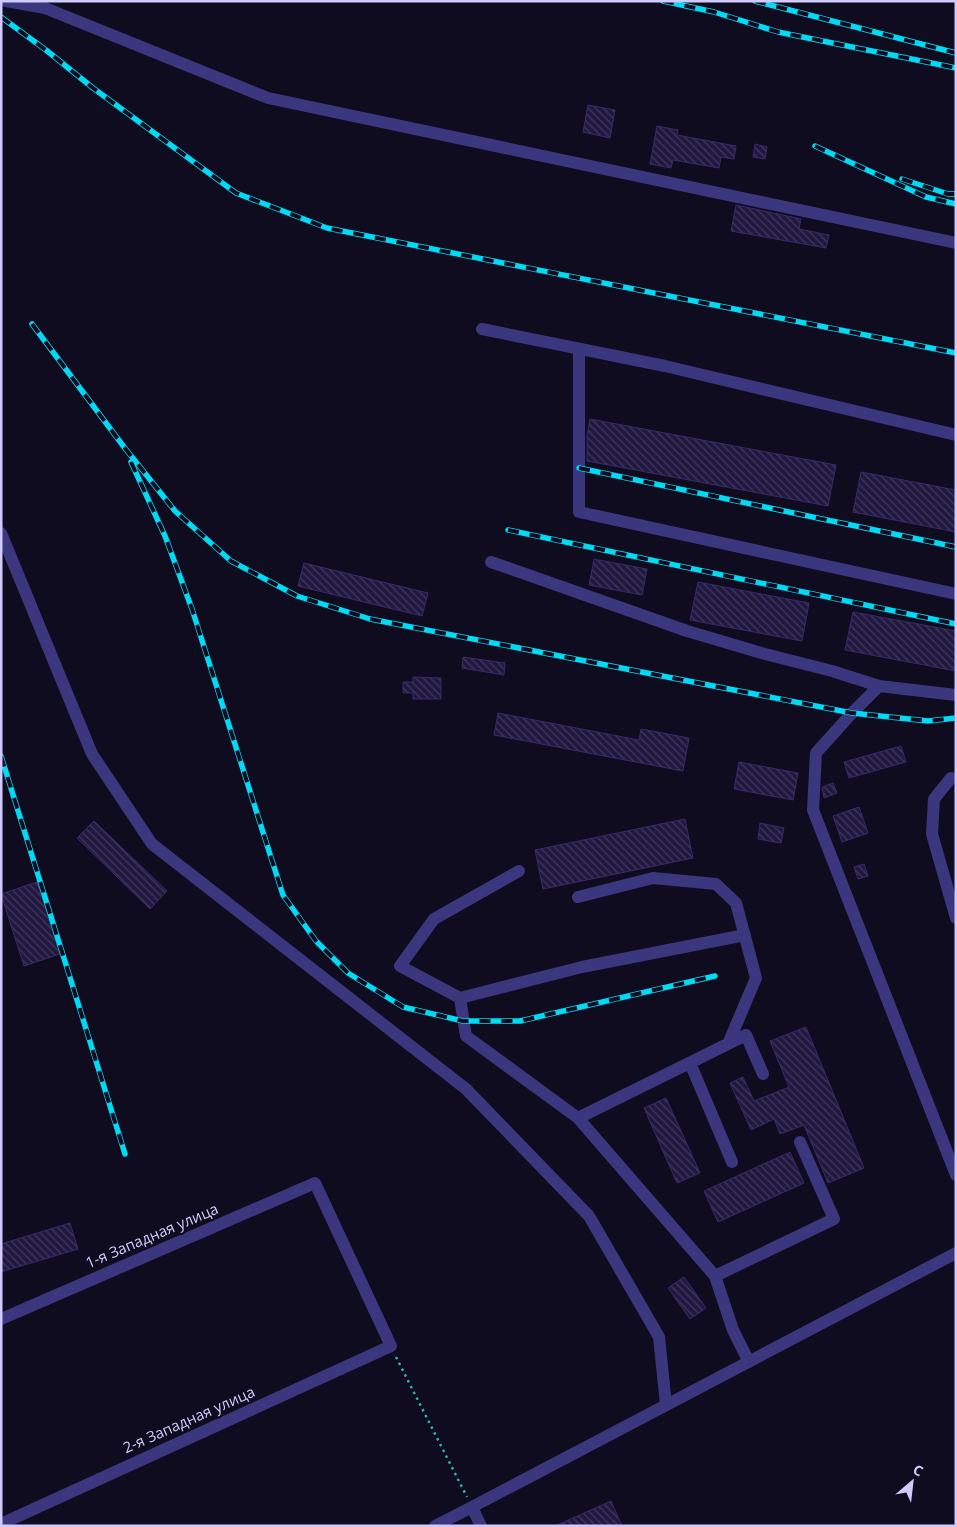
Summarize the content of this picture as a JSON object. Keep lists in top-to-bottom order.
{
  "streets": {
    "street": ["1-я Западная улица", "2-я Западная улица"]
  },
  "crossings": [
    ["1-я Западная улица", "2-я Западная улица"]
  ],
  "north": "top right"
}
